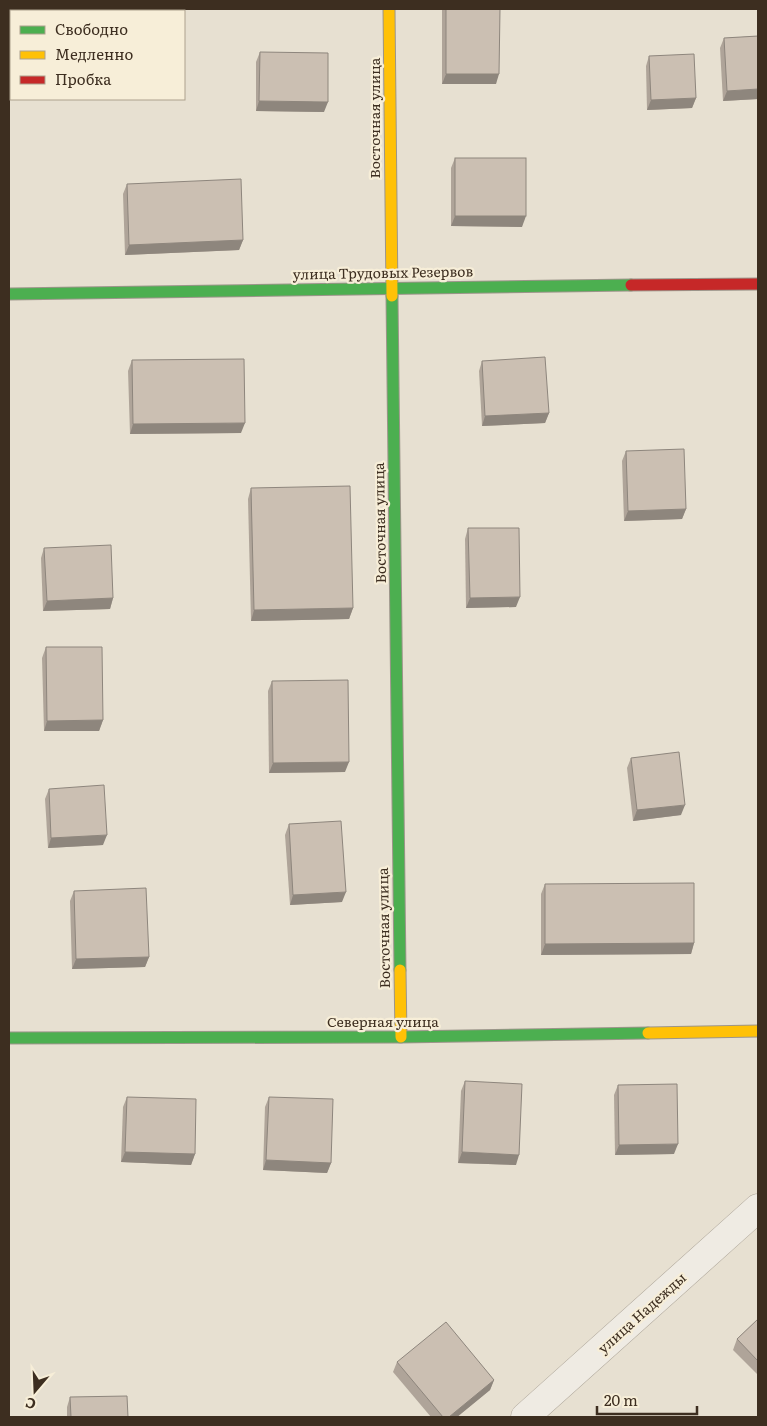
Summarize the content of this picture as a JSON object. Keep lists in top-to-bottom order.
{
  "streets": {
    "street": [
      "Восточная улица",
      "улица Трудовых Резервов",
      "Северная улица",
      "улица Надежды"
    ]
  },
  "crossings": [
    ["Восточная улица", "улица Трудовых Резервов"],
    ["Восточная улица", "Северная улица"]
  ],
  "legend": ["Свободно", "Медленно", "Пробка"],
  "scale_bar": "20 m",
  "north": "bottom"
}
